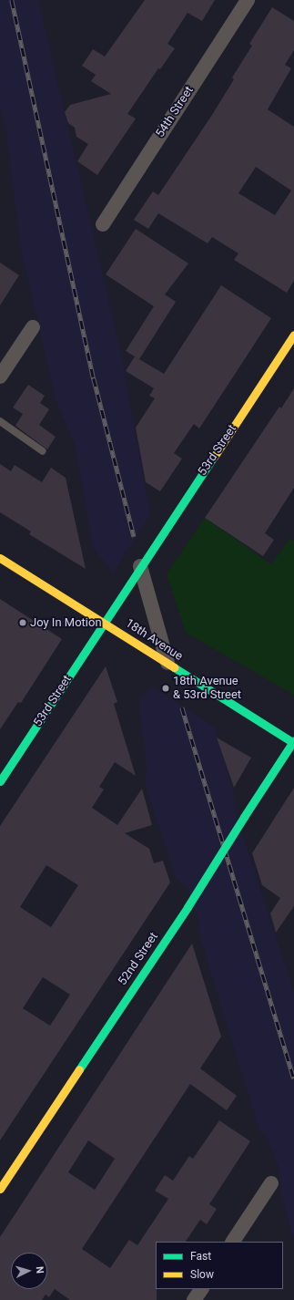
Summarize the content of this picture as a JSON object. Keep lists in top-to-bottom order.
{
  "streets": {
    "street": [
      "54th Street",
      "53rd Street",
      "18th Avenue",
      "52nd Street"
    ]
  },
  "crossings": [
    ["53rd Street", "18th Avenue"],
    ["18th Avenue", "52nd Street"]
  ],
  "places": ["Joy In Motion", "18th Avenue & 53rd Street"],
  "legend": ["Fast", "Slow"],
  "north": "right"
}
